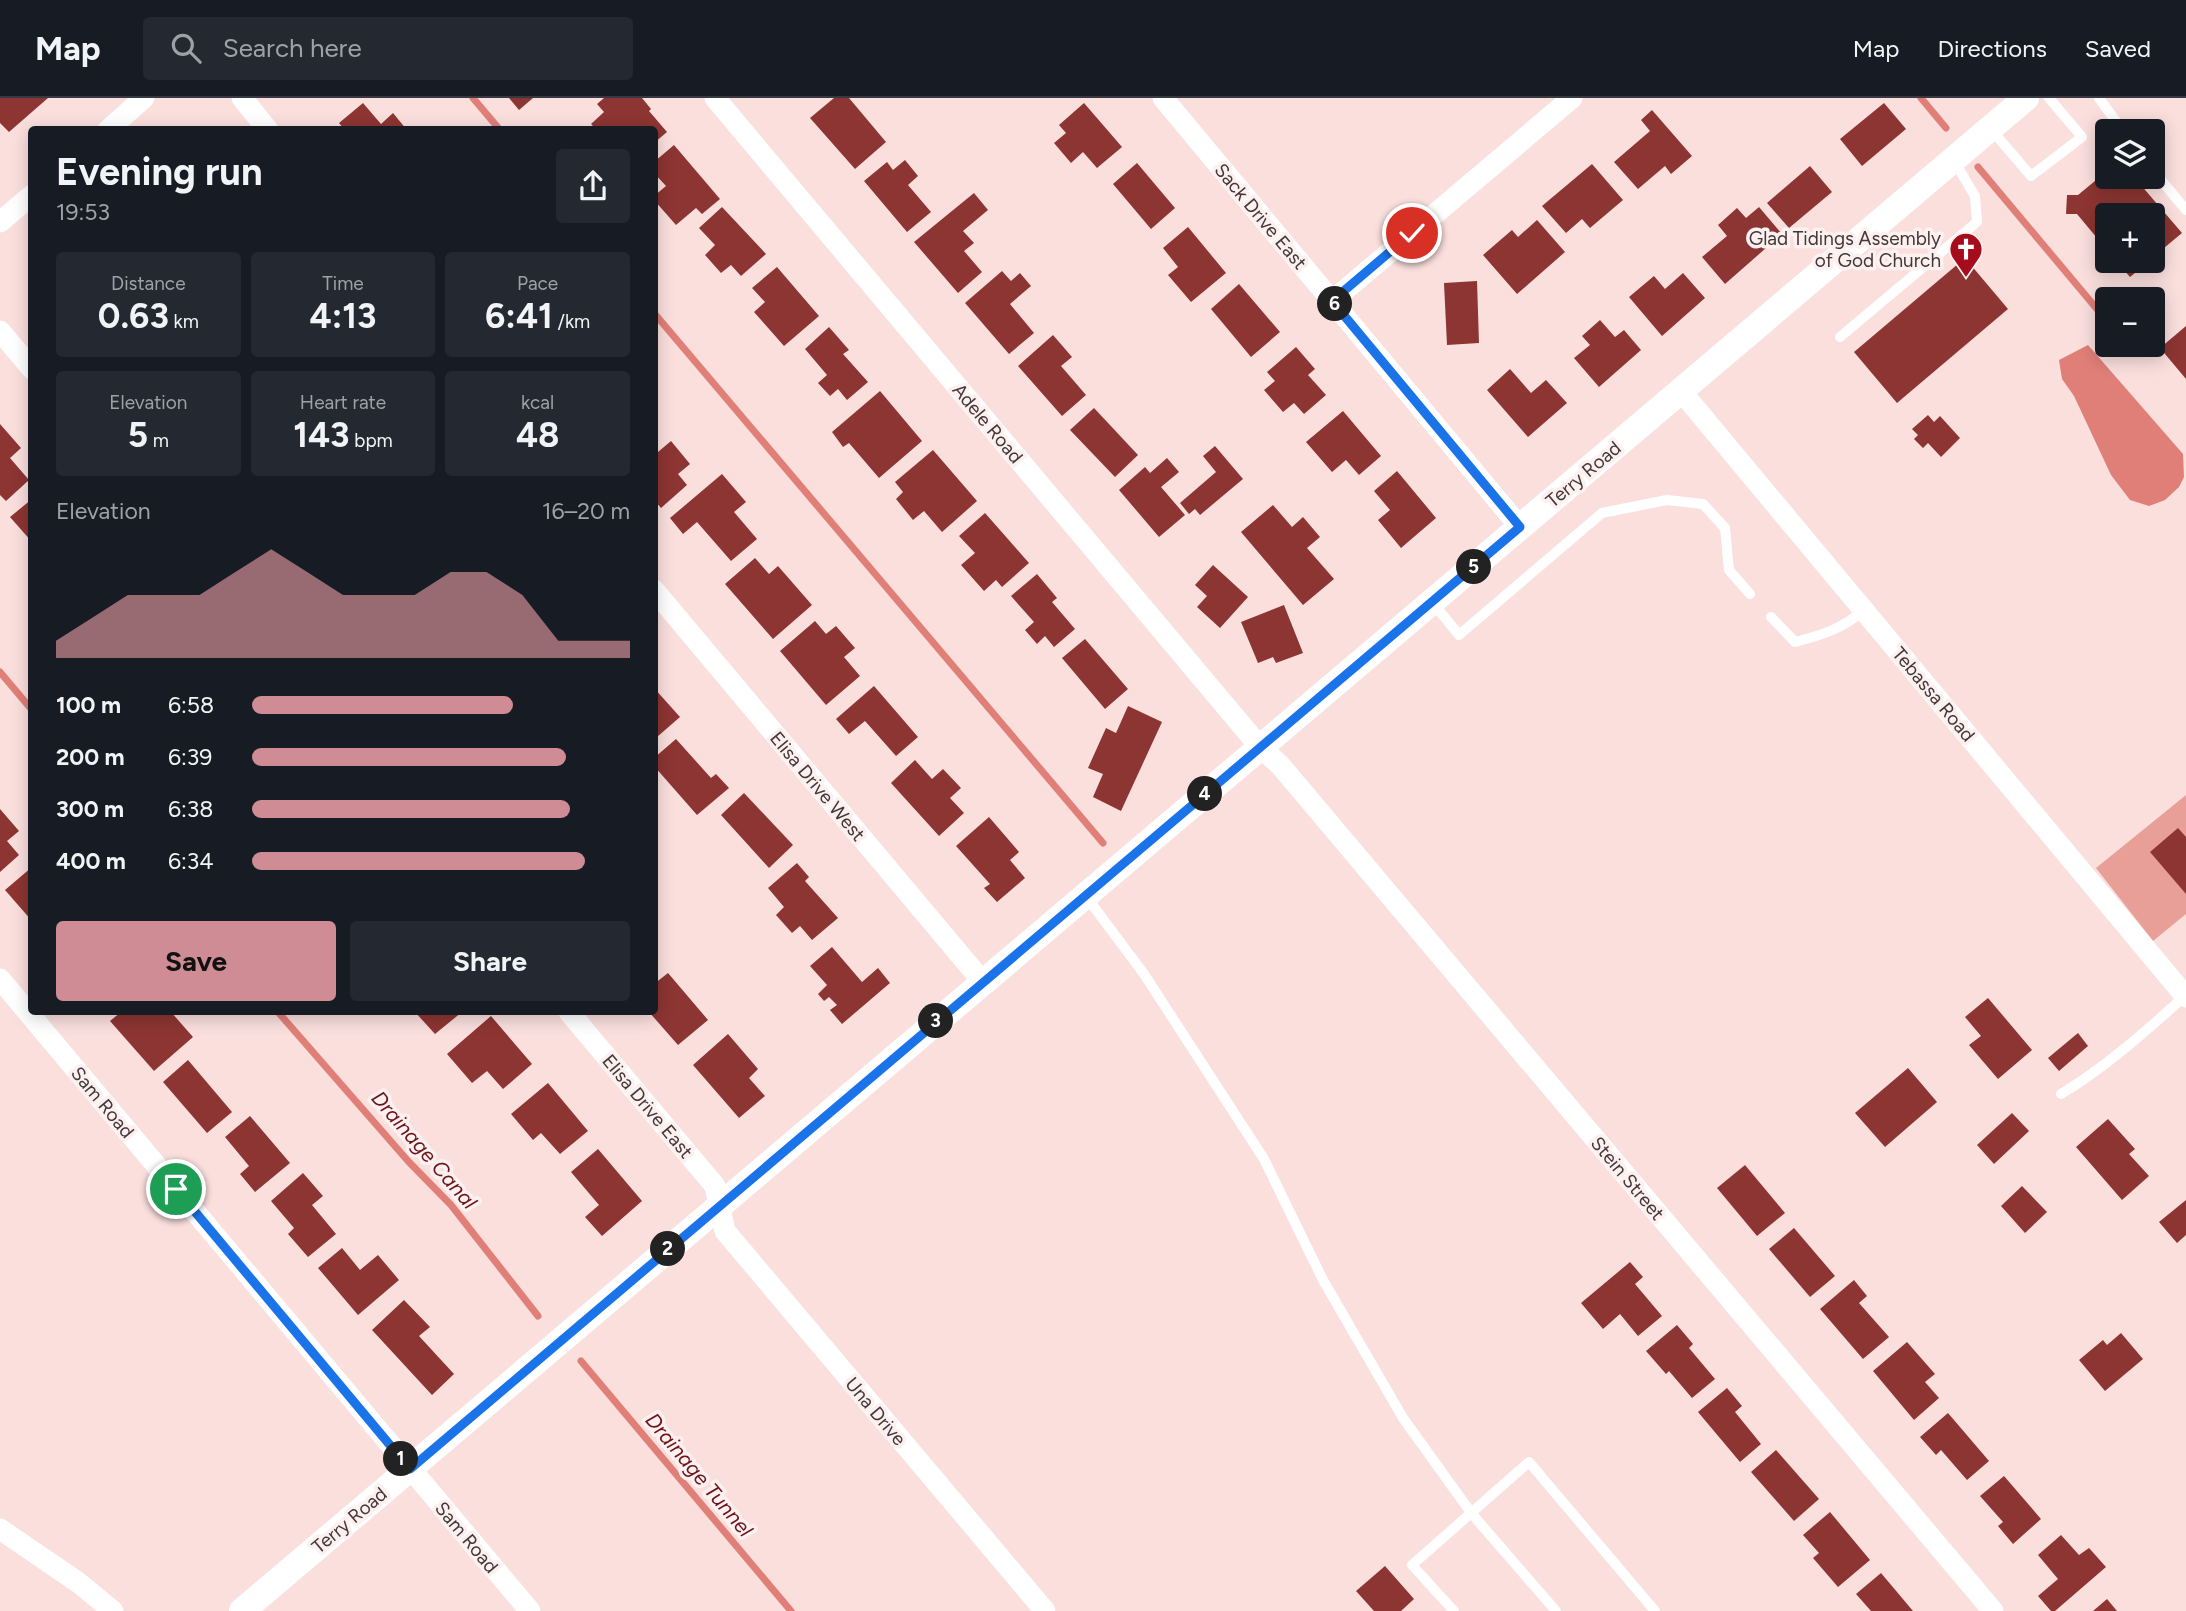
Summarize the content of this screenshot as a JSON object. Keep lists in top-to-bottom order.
{
  "streets": {
    "street": [
      "Sack Drive East",
      "Adele Road",
      "Terry Road",
      "Tebassa Road",
      "Elisa Drive West",
      "Sam Road",
      "Elisa Drive East",
      "Stein Street",
      "Una Drive"
    ]
  },
  "crossings": [
    ["Sack Drive East", "Terry Road"],
    ["Adele Road", "Terry Road"],
    ["Adele Road", "Stein Street"],
    ["Terry Road", "Tebassa Road"],
    ["Terry Road", "Elisa Drive West"],
    ["Terry Road", "Sam Road"],
    ["Terry Road", "Elisa Drive East"],
    ["Terry Road", "Stein Street"],
    ["Terry Road", "Una Drive"],
    ["Elisa Drive East", "Una Drive"]
  ],
  "water": ["Drainage Canal", "Drainage Tunnel"],
  "places": {
    "church": ["Glad Tidings Assembly of God Church"]
  },
  "page": {
    "header": "Map",
    "search": "Search here",
    "nav": ["Map", "Directions", "Saved"],
    "map_buttons": ["+", "−"],
    "heading": ["Evening run", "19:53"],
    "stats": [
      ["Distance", "0.63 km"],
      ["Time", "4:13"],
      ["Pace", "6:41 /km"],
      ["Elevation", "5 m"],
      ["Heart rate", "143 bpm"],
      ["kcal", "48"]
    ],
    "pins": [
      "6",
      "5",
      "4",
      "3",
      "2",
      "1"
    ],
    "chart": ["Elevation", "16–20 m"],
    "list": [
      {
        "name": "100 m",
        "note": "6:58"
      },
      {
        "name": "200 m",
        "note": "6:39"
      },
      {
        "name": "300 m",
        "note": "6:38"
      },
      {
        "name": "400 m",
        "note": "6:34"
      }
    ],
    "buttons": ["Save", "Share"]
  }
}
